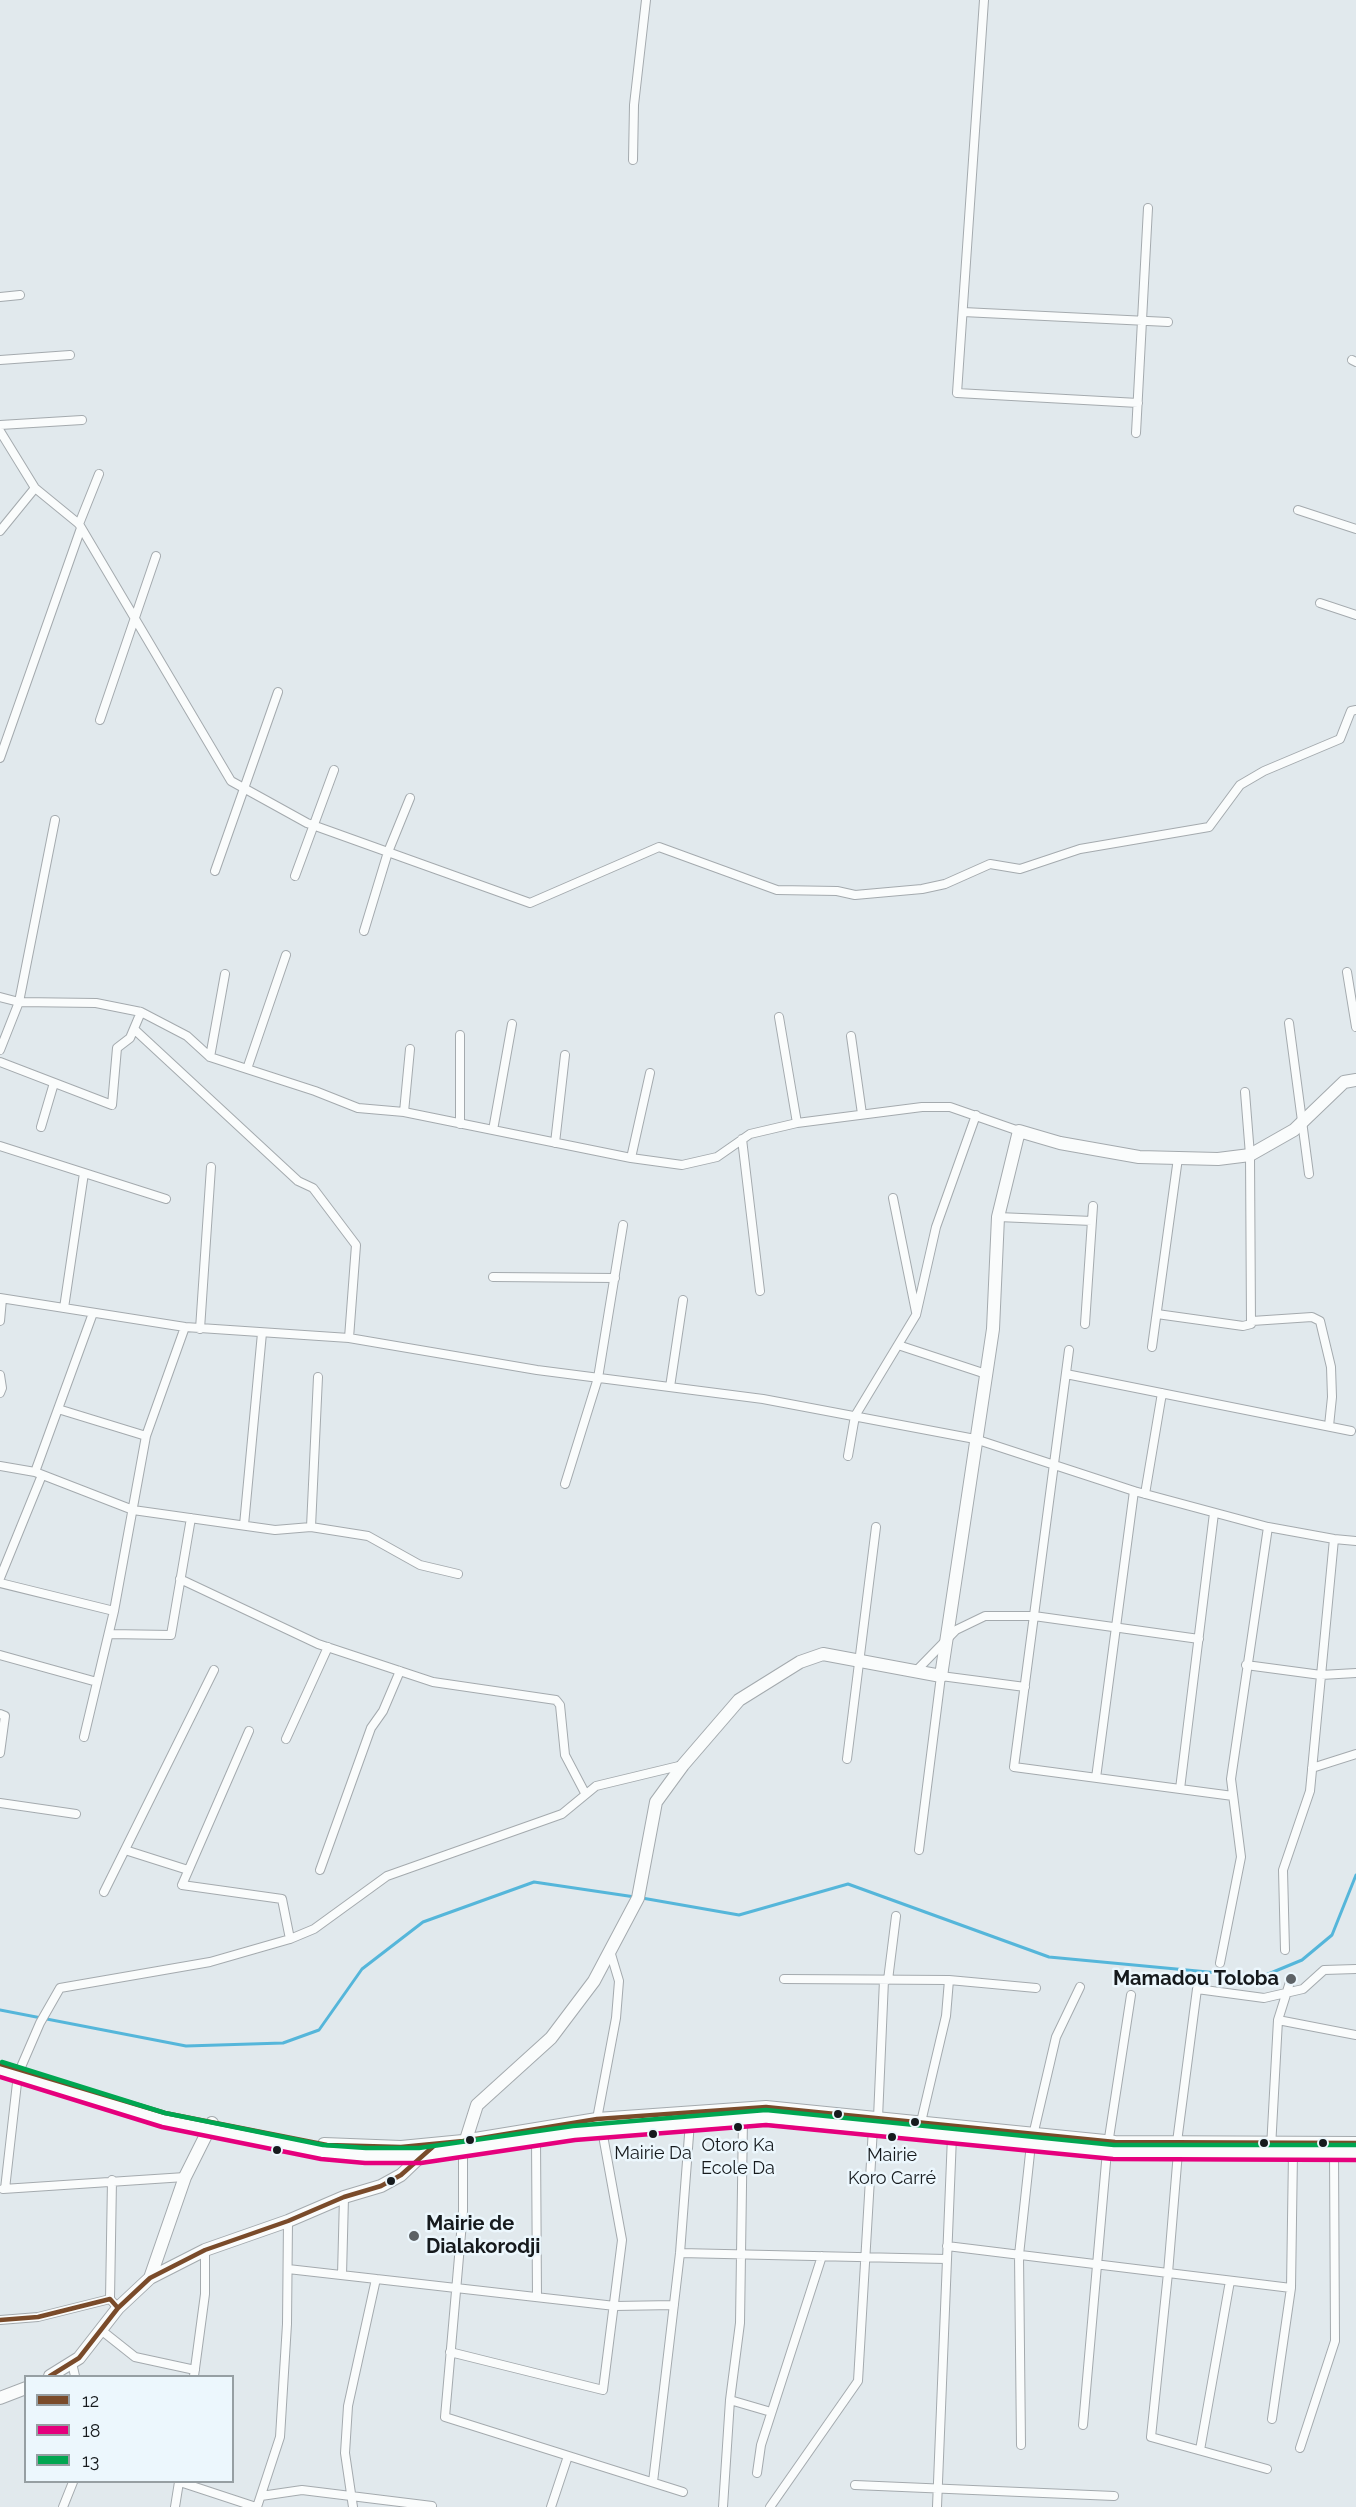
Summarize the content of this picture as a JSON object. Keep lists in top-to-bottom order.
{
  "places": [
    "Mamadou Toloba",
    "Otoro Ka Ecole Da",
    "Mairie Da",
    "Mairie Koro Carré",
    "Mairie de Dialakorodji"
  ],
  "lines": ["transit line 13", "transit line 12", "transit line 18"],
  "legend": ["12", "18", "13"]
}
